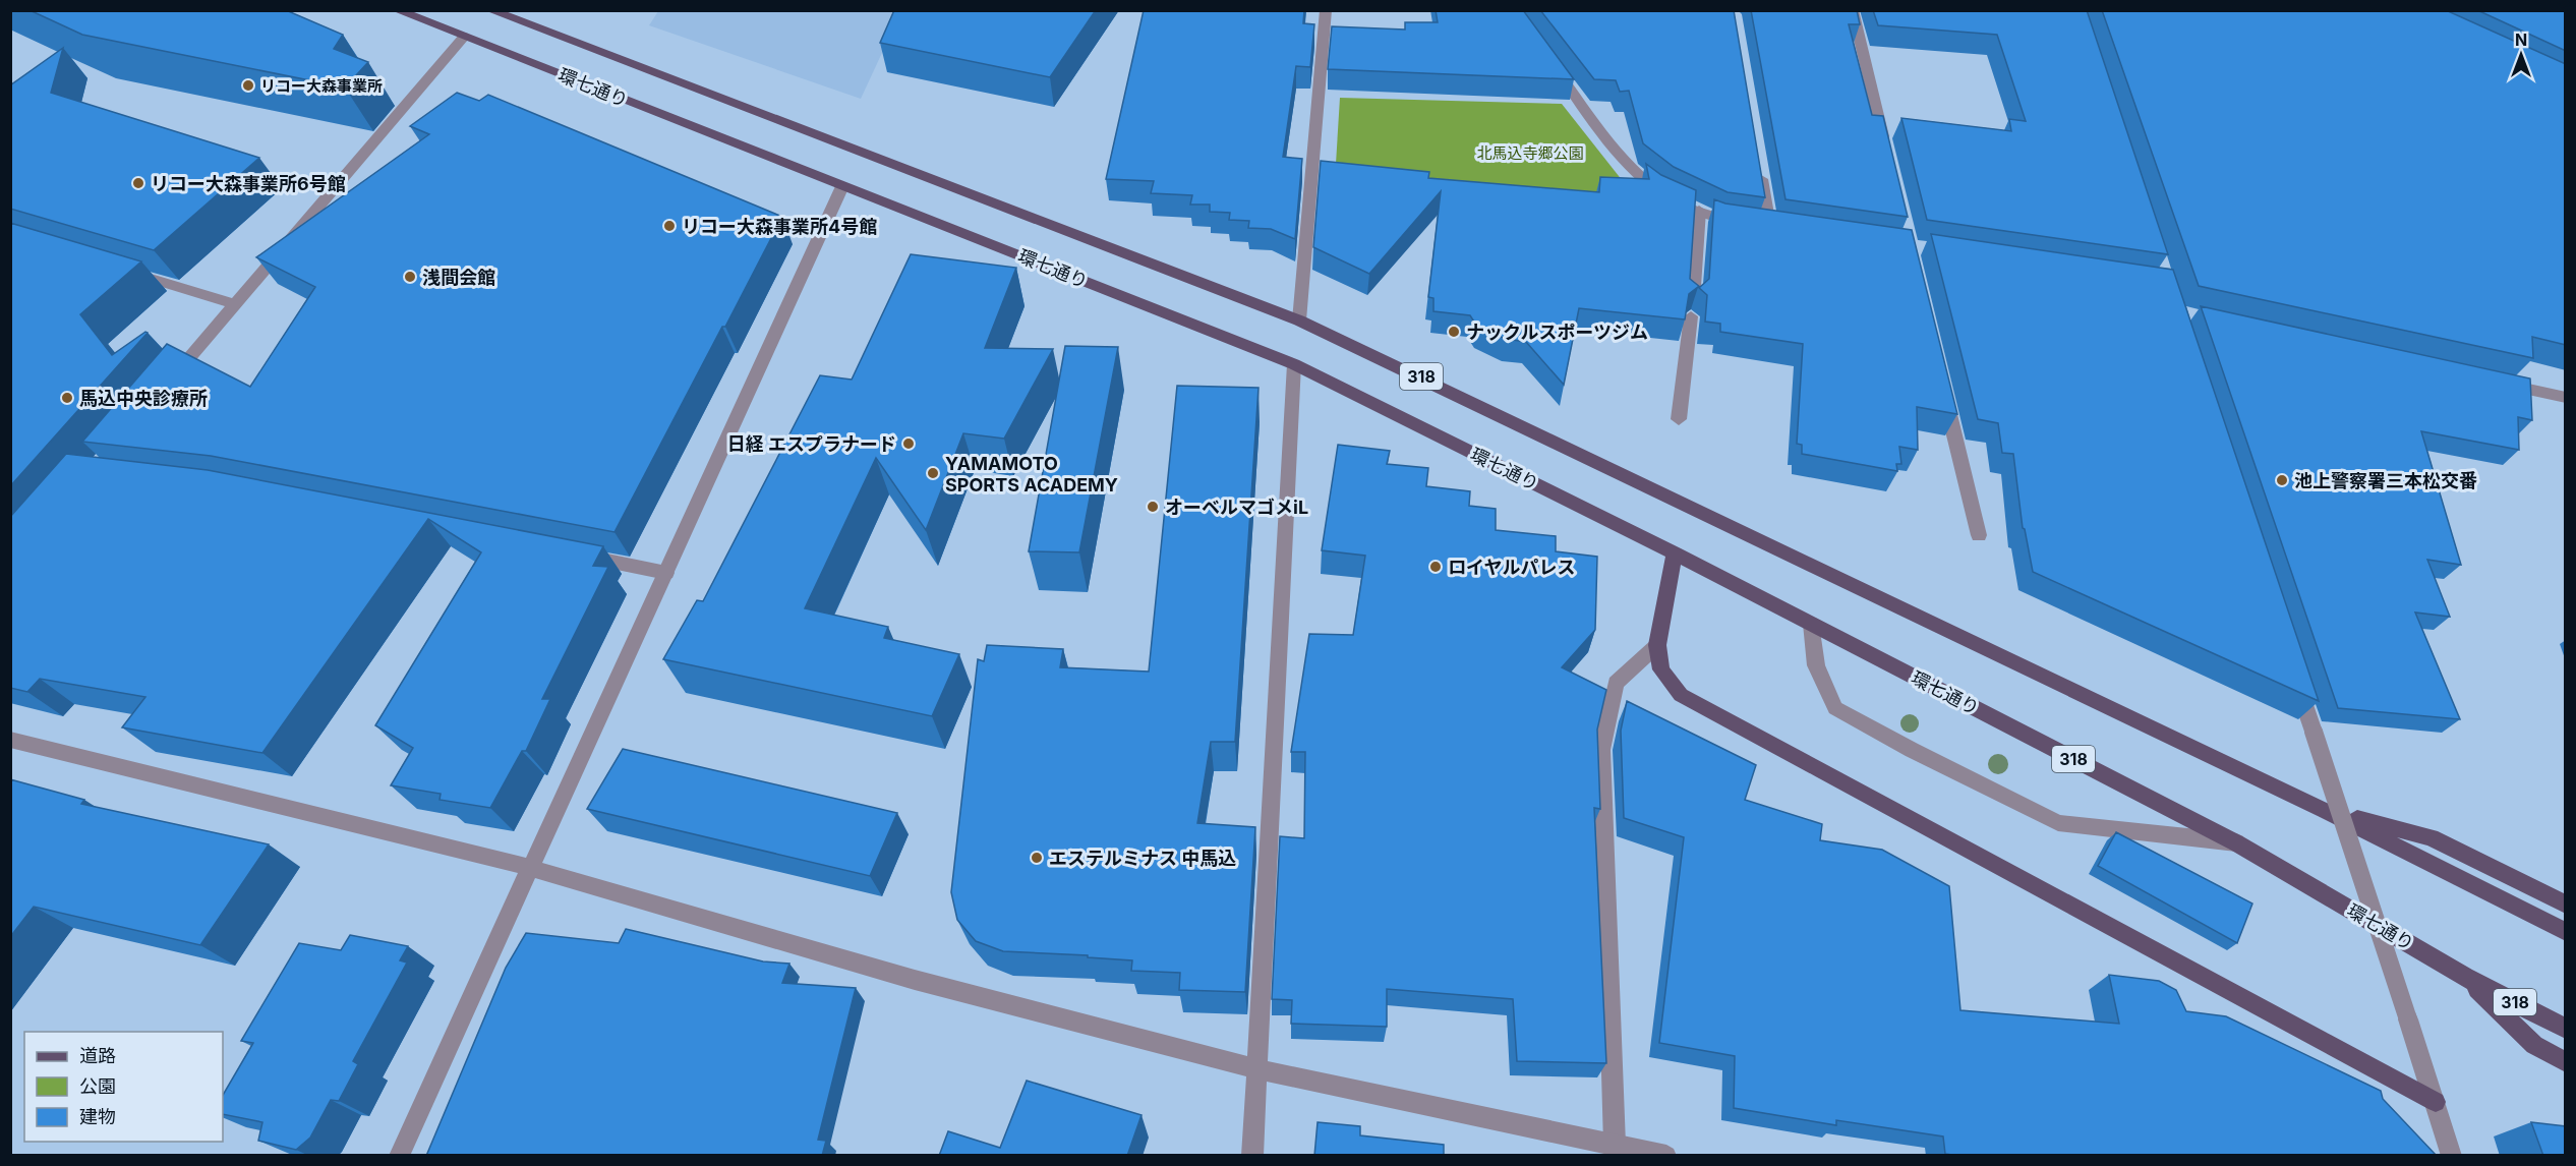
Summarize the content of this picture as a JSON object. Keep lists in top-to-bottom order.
{
  "streets": {
    "main road": ["環七通り", "318"]
  },
  "parks": ["北馬込寺郷公園"],
  "places": [
    "リコー大森事業所",
    "リコー大森事業所6号館",
    "リコー大森事業所4号館",
    "浅間会館",
    "ナックルスポーツジム",
    "馬込中央診療所",
    "日経 エスプラナード",
    "YAMAMOTO SPORTS ACADEMY",
    "池上警察署三本松交番",
    "オーベルマゴメiL",
    "ロイヤルパレス",
    "エステルミナス 中馬込"
  ],
  "legend": ["道路", "公園", "建物"],
  "north": "top"
}
